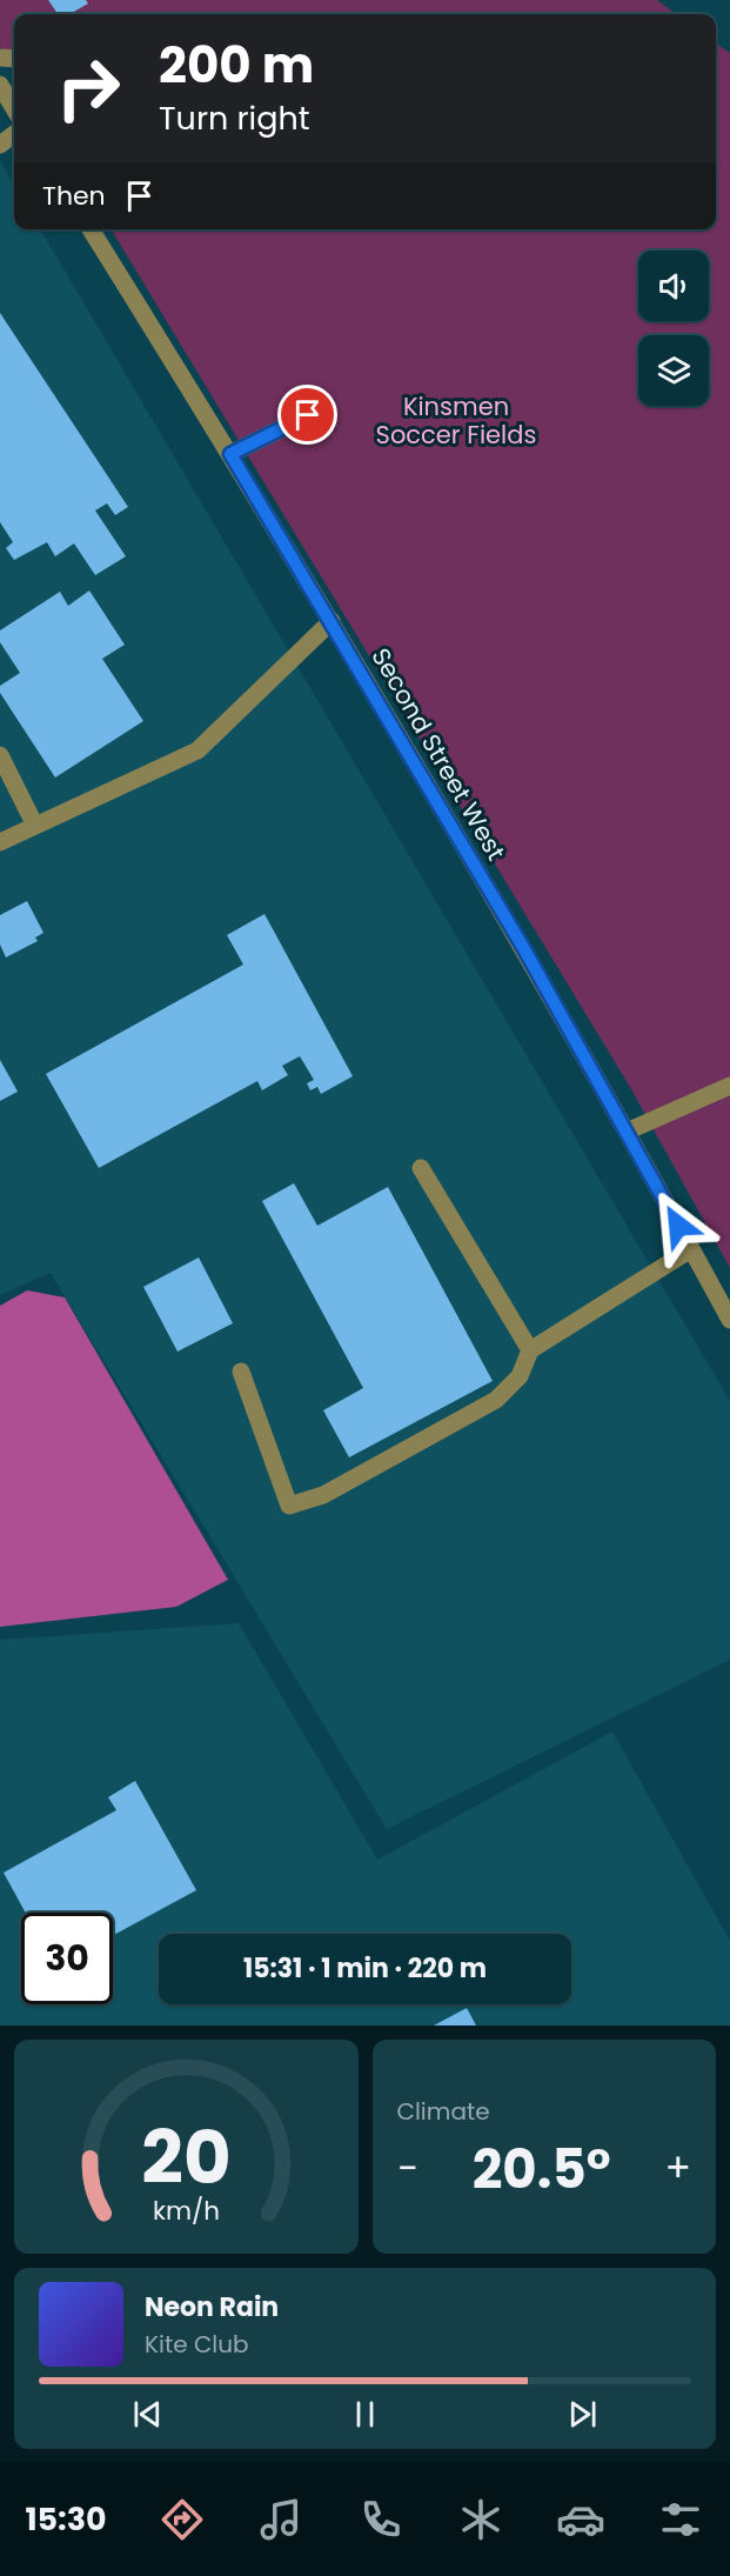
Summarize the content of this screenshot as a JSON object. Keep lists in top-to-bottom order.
{
  "streets": {
    "street": ["Second Street West"]
  },
  "parks": ["Kinsmen Soccer Fields"],
  "page": {
    "turn": ["200 m", "Turn right"],
    "then": "Then",
    "limit": "30",
    "trip": "15:31 · 1 min · 220 m",
    "tile": "Climate",
    "heat": ["−", "20.5°", "+"],
    "song": ["Neon Rain", "Kite Club"],
    "tabs": "15:30",
    "gauge": ["20", "km/h"]
  }
}
